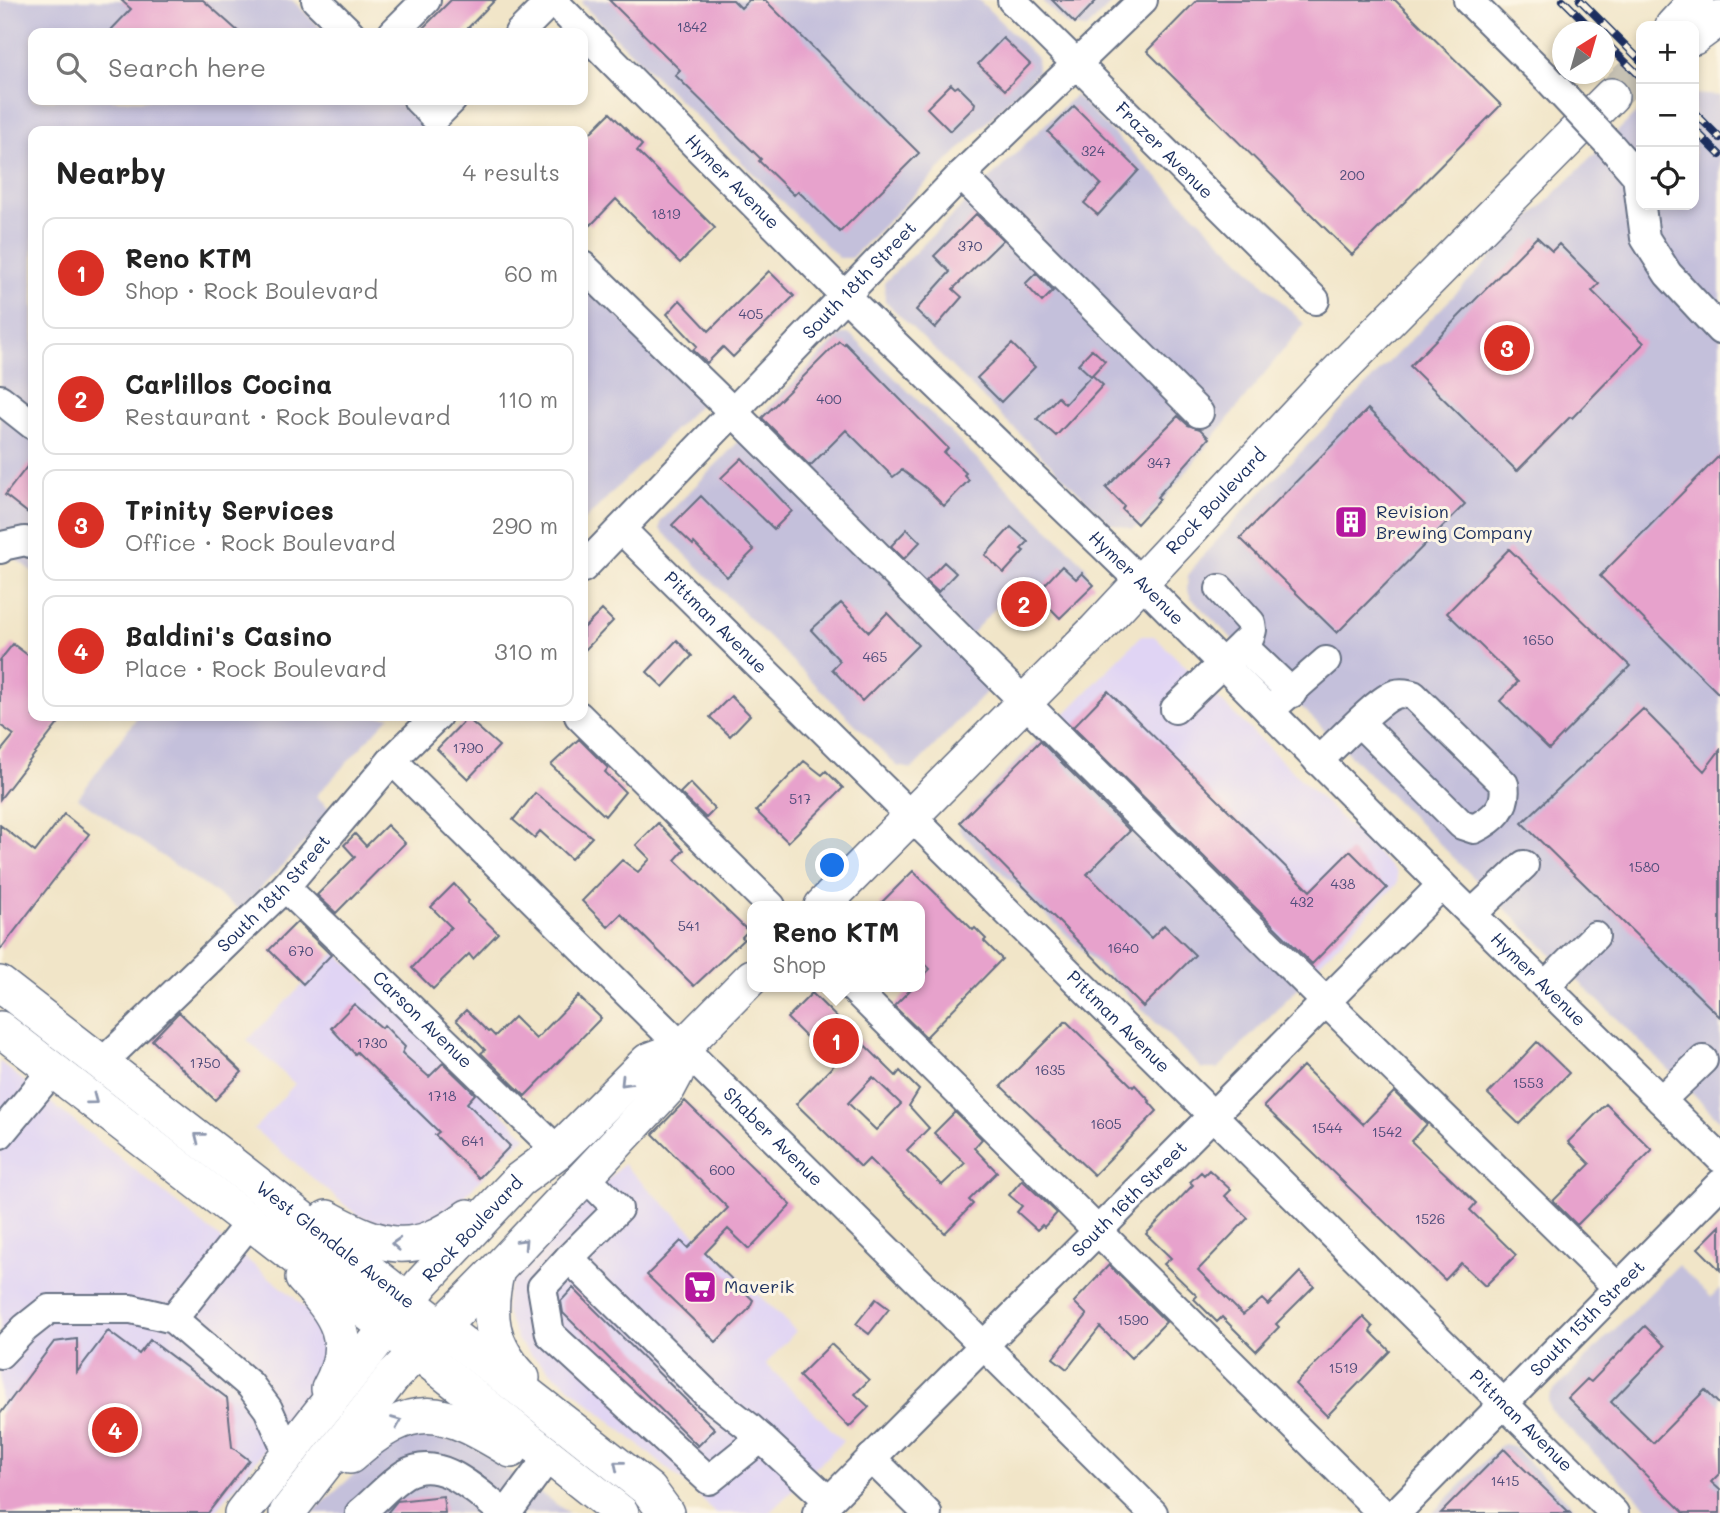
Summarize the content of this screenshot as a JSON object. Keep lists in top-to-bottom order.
{
  "streets": {
    "main road": ["Rock Boulevard", "West Glendale Avenue"],
    "street": [
      "Frazer Avenue",
      "Hymer Avenue",
      "South 18th Street",
      "Pittman Avenue",
      "Carson Avenue",
      "Shaber Avenue",
      "South 16th Street",
      "South 15th Street"
    ]
  },
  "crossings": [
    ["Frazer Avenue", "South 18th Street"],
    ["Hymer Avenue", "South 18th Street"],
    ["Hymer Avenue", "Rock Boulevard"],
    ["Hymer Avenue", "South 16th Street"],
    ["South 18th Street", "Pittman Avenue"],
    ["South 18th Street", "Carson Avenue"],
    ["South 18th Street", "Shaber Avenue"],
    ["South 18th Street", "West Glendale Avenue"],
    ["Rock Boulevard", "Pittman Avenue"],
    ["Rock Boulevard", "Carson Avenue"],
    ["Rock Boulevard", "Shaber Avenue"],
    ["Rock Boulevard", "West Glendale Avenue"],
    ["Pittman Avenue", "South 16th Street"],
    ["Pittman Avenue", "South 15th Street"],
    ["Shaber Avenue", "South 16th Street"]
  ],
  "places": {
    "building": ["Revision Brewing Company"],
    "supermarket": ["Maverik"]
  },
  "house_numbers": [
    "1842",
    "324",
    "200",
    "1819",
    "370",
    "405",
    "400",
    "347",
    "1650",
    "465",
    "1790",
    "517",
    "1580",
    "438",
    "432",
    "541",
    "1640",
    "670",
    "1730",
    "1750",
    "1635",
    "1553",
    "1718",
    "1605",
    "1544",
    "1542",
    "641",
    "600",
    "1526",
    "1590",
    "1519",
    "1415"
  ],
  "north": "top right",
  "page": {
    "map_buttons": ["+", "−"],
    "search": "Search here",
    "heading": ["Nearby", "4 results"],
    "list": [
      {
        "mark": "1",
        "name": "Reno KTM",
        "note": "Shop · Rock Boulevard",
        "value": "60 m"
      },
      {
        "mark": "2",
        "name": "Carlillos Cocina",
        "note": "Restaurant · Rock Boulevard",
        "value": "110 m"
      },
      {
        "mark": "3",
        "name": "Trinity Services",
        "note": "Office · Rock Boulevard",
        "value": "290 m"
      },
      {
        "mark": "4",
        "name": "Baldini's Casino",
        "note": "Place · Rock Boulevard",
        "value": "310 m"
      }
    ],
    "pins": [
      "3",
      "2",
      "1",
      "4"
    ],
    "popup": ["Reno KTM", "Shop"]
  }
}
